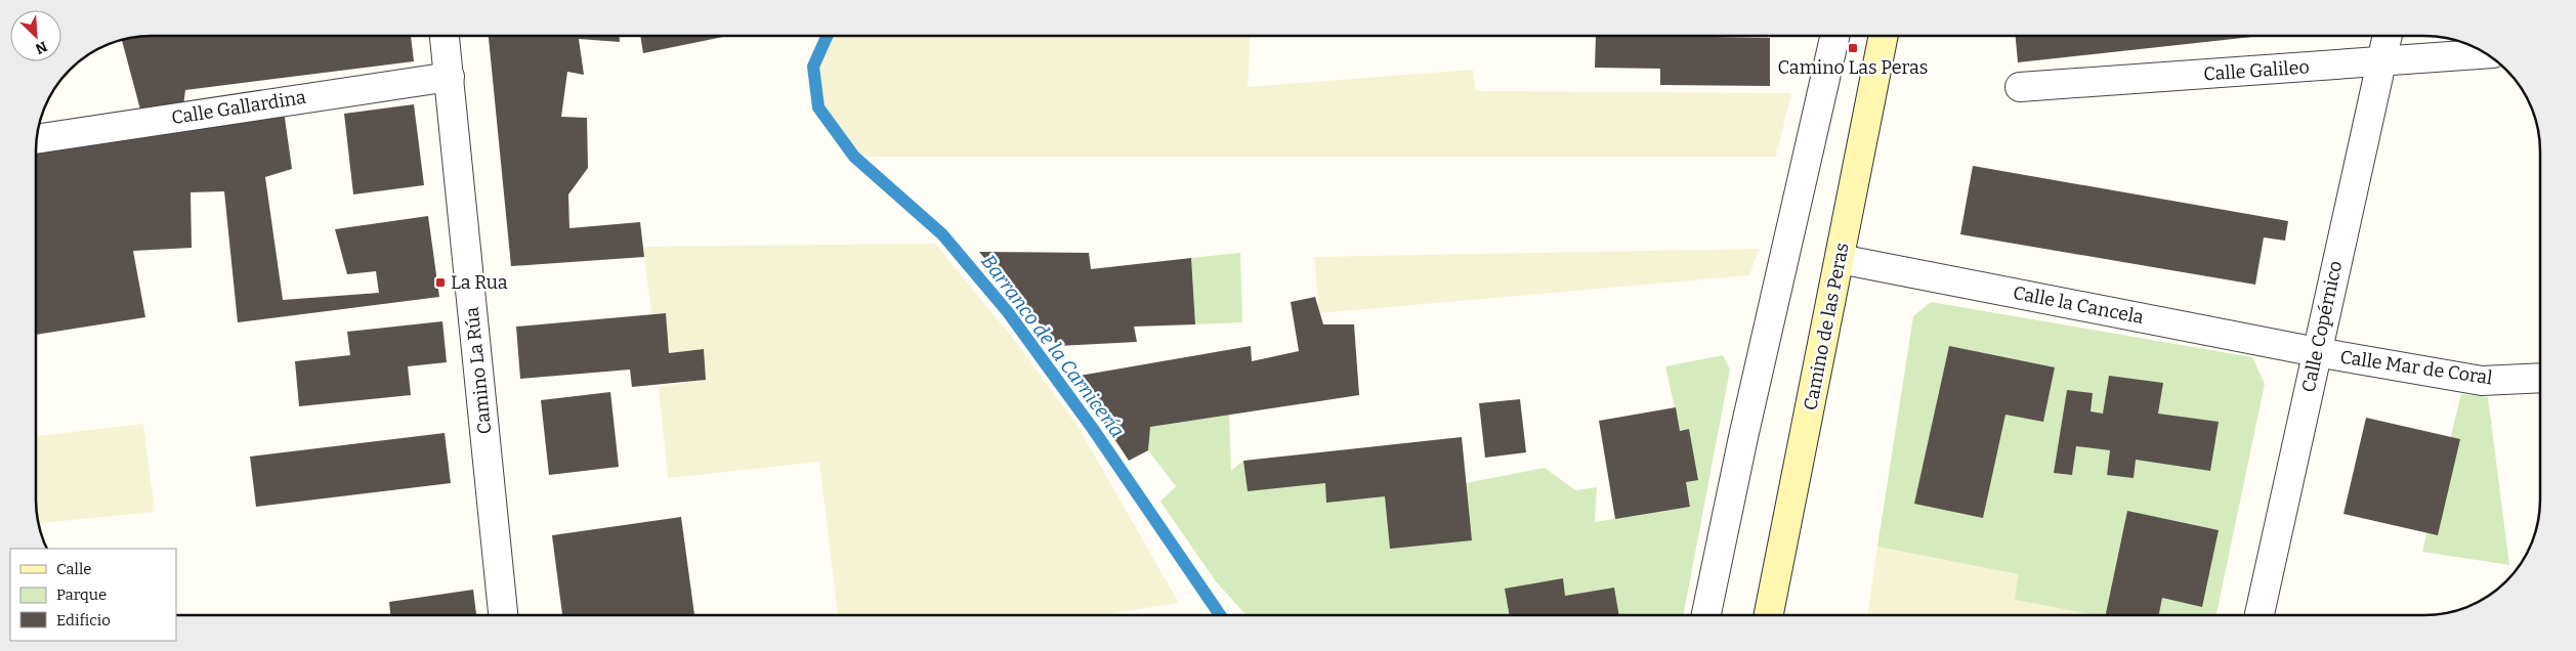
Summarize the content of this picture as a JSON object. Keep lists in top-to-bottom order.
{
  "streets": {
    "main road": ["Camino de las Peras"],
    "street": [
      "Calle Galileo",
      "Calle Gallardina",
      "Calle la Cancela",
      "Calle Copérnico",
      "Calle Mar de Coral",
      "Camino La Rúa"
    ]
  },
  "crossings": [
    ["Calle Galileo", "Calle Copérnico"],
    ["Calle Gallardina", "Camino La Rúa"],
    ["Calle la Cancela", "Camino de las Peras"],
    ["Calle la Cancela", "Calle Copérnico"],
    ["Calle la Cancela", "Calle Mar de Coral"],
    ["Calle Copérnico", "Calle Mar de Coral"]
  ],
  "water": ["Barranco de la Carnicería"],
  "places": {
    "transit": ["Camino Las Peras", "La Rua"]
  },
  "legend": ["Calle", "Parque", "Edificio"],
  "north": "bottom right"
}
